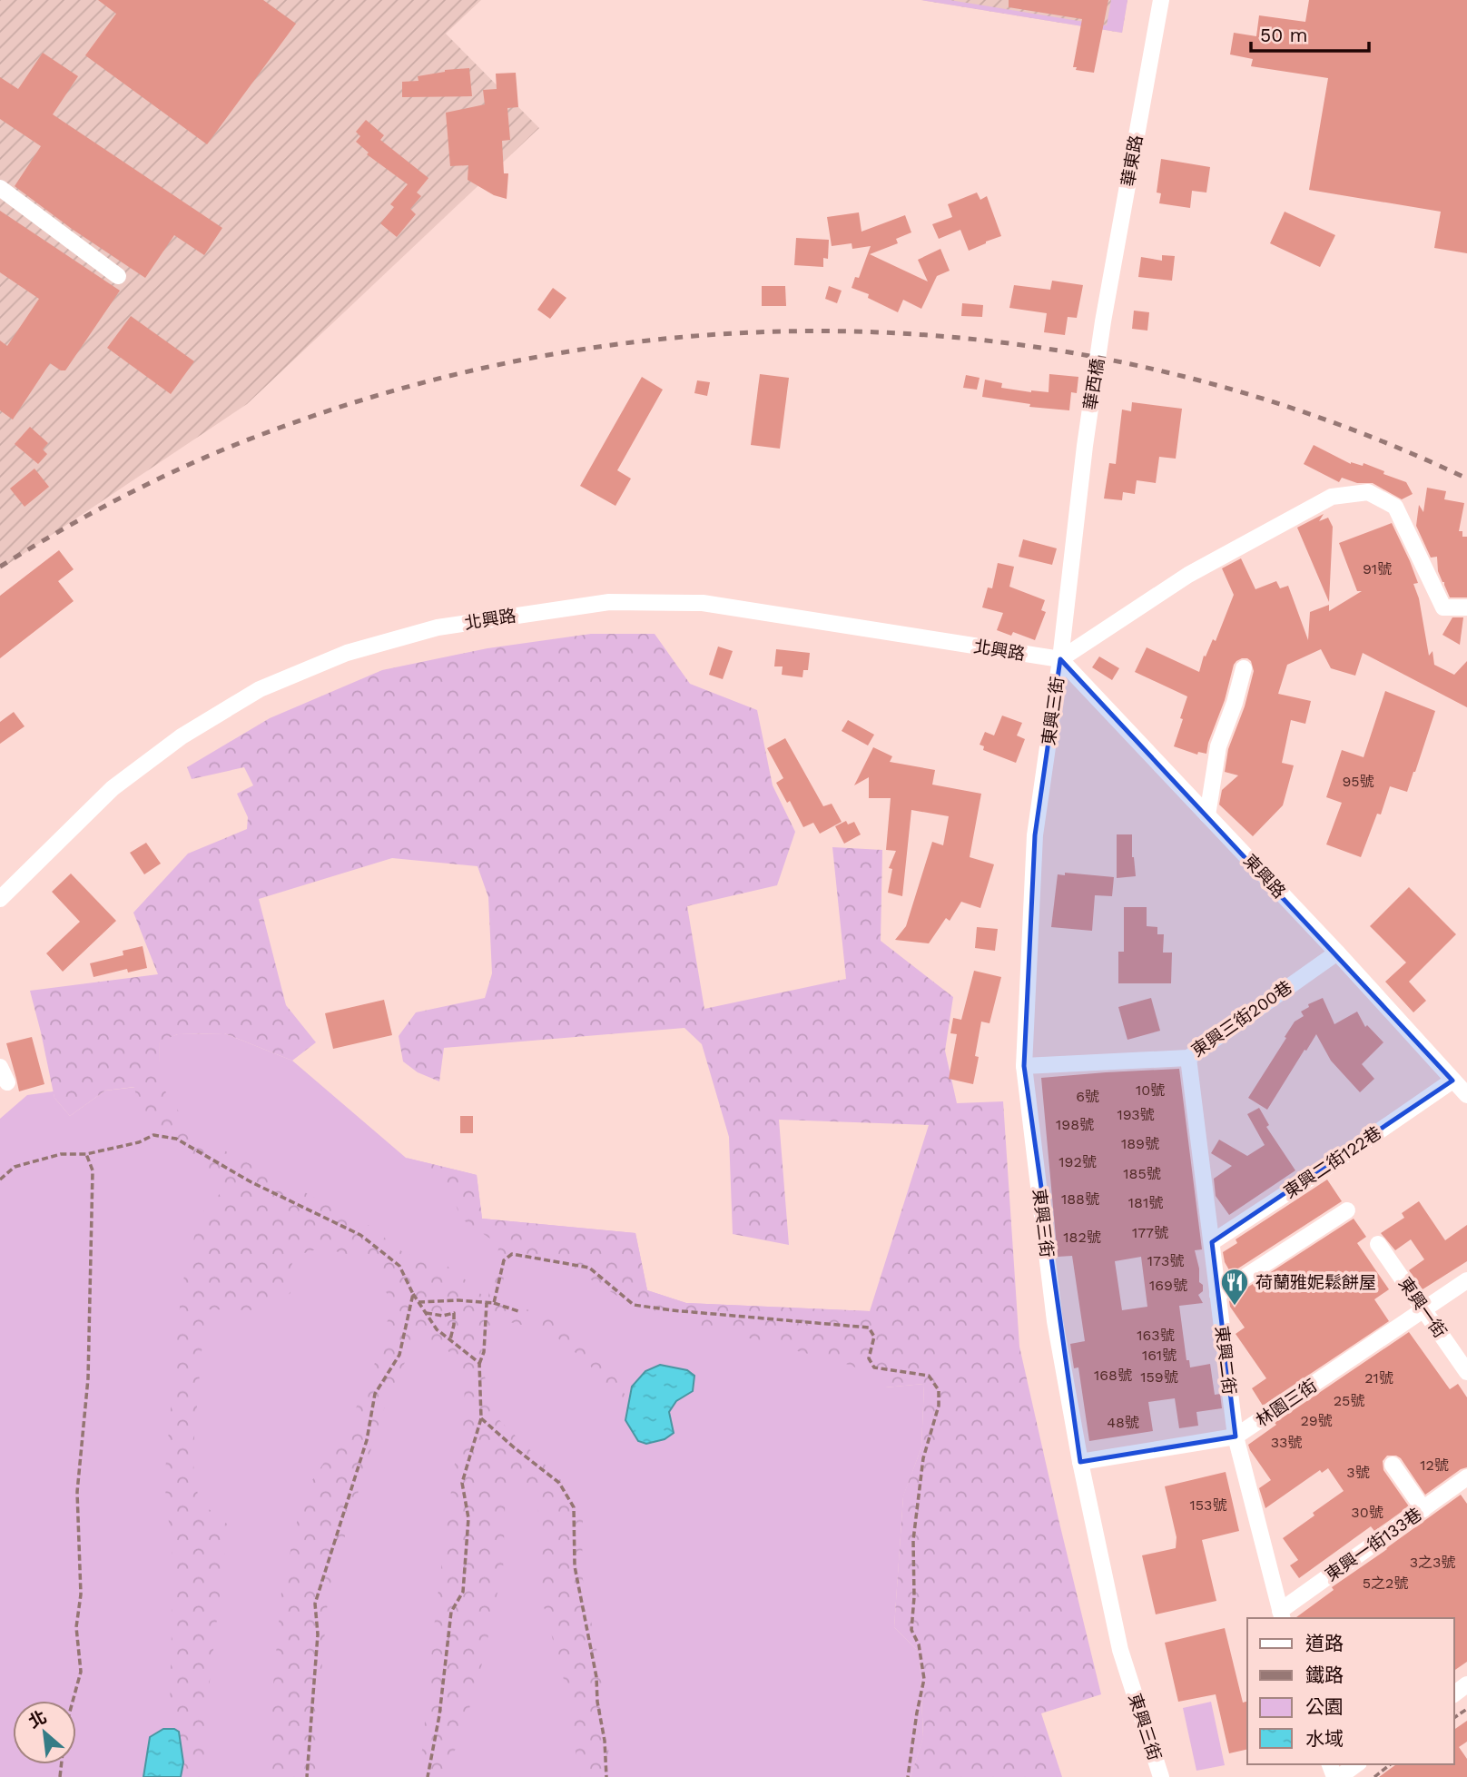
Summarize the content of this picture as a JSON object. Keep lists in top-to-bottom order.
{
  "streets": {
    "street": [
      "華東路",
      "華西橋",
      "北興路",
      "東興三街",
      "東興路",
      "東興三街200巷",
      "東興二街122巷",
      "東興一街",
      "東興二街",
      "林園三街",
      "東興一街133巷"
    ]
  },
  "crossings": [
    ["華東路", "華西橋"],
    ["華西橋", "北興路"],
    ["華西橋", "東興三街"],
    ["華西橋", "東興路"],
    ["北興路", "東興三街"],
    ["北興路", "東興路"],
    ["東興三街", "東興路"],
    ["東興三街", "東興三街200巷"],
    ["東興三街", "林園三街"],
    ["東興路", "東興三街200巷"],
    ["東興路", "東興二街122巷"],
    ["東興三街200巷", "東興二街"],
    ["東興二街122巷", "東興二街"],
    ["東興一街", "林園三街"],
    ["東興二街", "林園三街"],
    ["東興二街", "東興一街133巷"]
  ],
  "places": {
    "restaurant": ["荷蘭雅妮鬆餅屋"]
  },
  "house_numbers": [
    "91號",
    "95號",
    "10號",
    "6號",
    "193號",
    "198號",
    "189號",
    "192號",
    "185號",
    "188號",
    "181號",
    "177號",
    "182號",
    "173號",
    "169號",
    "163號",
    "161號",
    "168號",
    "159號",
    "21號",
    "25號",
    "29號",
    "48號",
    "33號",
    "12號",
    "3號",
    "153號",
    "30號",
    "3之3號",
    "5之2號"
  ],
  "legend": [
    "道路",
    "鐵路",
    "公園",
    "水域"
  ],
  "scale_bar": "50 m",
  "north": "top left"
}
